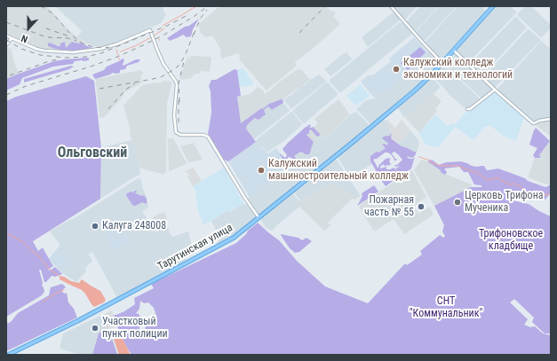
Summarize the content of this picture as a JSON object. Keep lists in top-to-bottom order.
{
  "streets": {
    "main road": ["Тарутинская улица"]
  },
  "districts": ["Ольговский"],
  "parks": ["Трифоновское кладбище", "СНТ \"Коммунальник\""],
  "places": [
    "Калужский колледж экономики и технологий",
    "Калужский машиностроительный колледж",
    "Церковь Трифона Мученика",
    "Пожарная часть № 55",
    "Калуга 248008",
    "Участковый пункт полиции"
  ],
  "north": "bottom"
}
